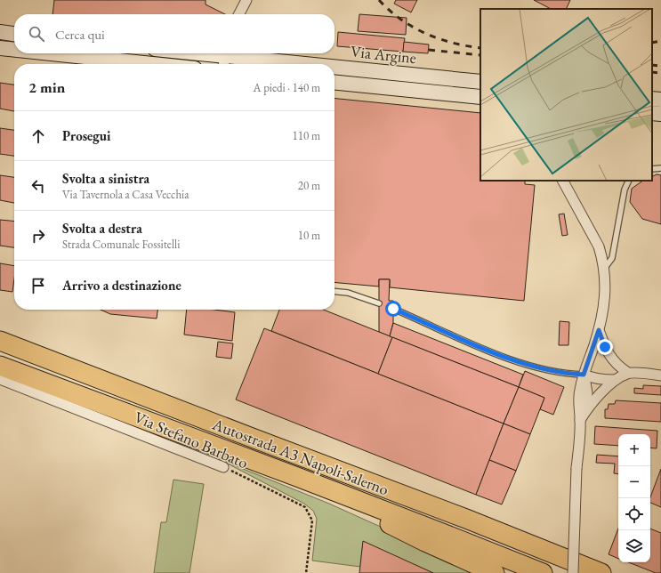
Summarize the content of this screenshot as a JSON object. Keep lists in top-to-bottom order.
{
  "streets": {
    "highway": ["Autostrada A3 Napoli-Salerno"],
    "street": ["Via Argine", "Via Stefano Barbato"]
  },
  "page": {
    "search": "Cerca qui",
    "heading": ["2 min", "A piedi · 140 m"],
    "list": [
      ["Prosegui", "110 m"],
      ["Svolta a sinistra", "Via Tavernola a Casa Vecchia", "20 m"],
      ["Svolta a destra", "Strada Comunale Fossitelli", "10 m"],
      "Arrivo a destinazione"
    ],
    "map_buttons": ["+", "−"]
  }
}
